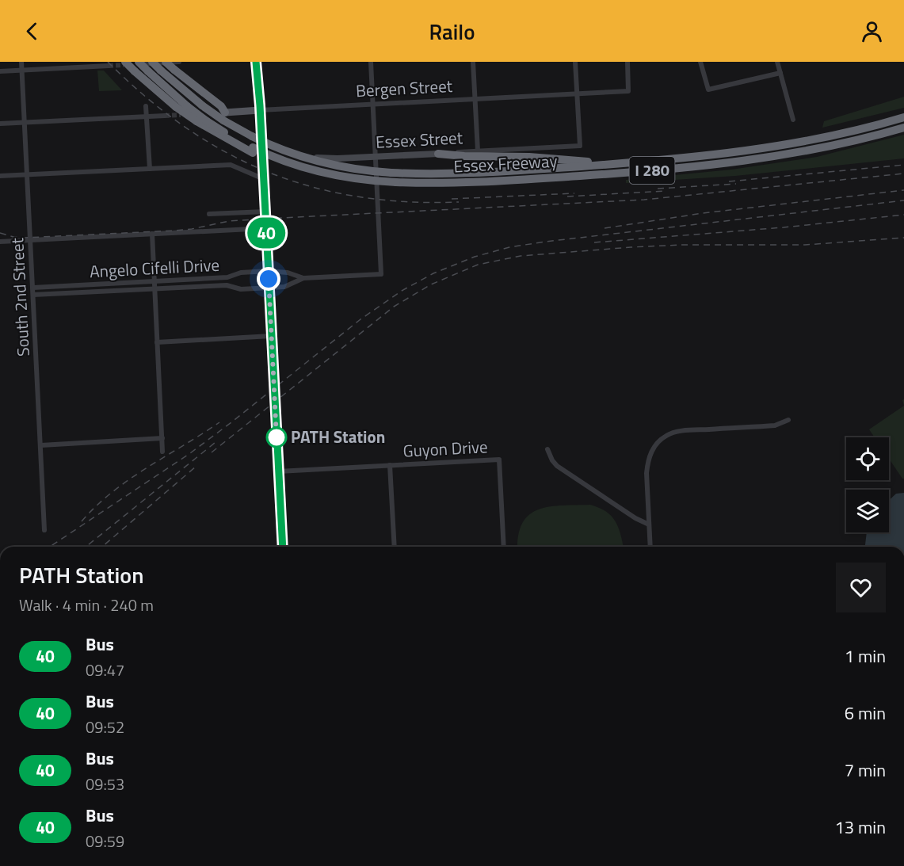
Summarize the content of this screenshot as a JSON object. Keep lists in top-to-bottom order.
{
  "streets": {
    "highway": ["Essex Freeway", "I 280"],
    "main road": ["Bergen Street"],
    "street": [
      "Essex Street",
      "Angelo Cifelli Drive",
      "South 2nd Street",
      "Guyon Drive"
    ]
  },
  "crossings": [
    ["Bergen Street", "Essex Street"],
    ["Bergen Street", "Essex Freeway"],
    ["Essex Street", "Angelo Cifelli Drive"],
    ["Angelo Cifelli Drive", "South 2nd Street"]
  ],
  "places": ["PATH Station"],
  "lines": ["bus line 40"],
  "page": {
    "header": "Railo",
    "on_map": "40",
    "heading": ["PATH Station", "Walk · 4 min · 240 m"],
    "list": [
      {
        "mark": "40",
        "name": "Bus",
        "note": "09:47",
        "value": "1 min"
      },
      {
        "mark": "40",
        "name": "Bus",
        "note": "09:52",
        "value": "6 min"
      },
      {
        "mark": "40",
        "name": "Bus",
        "note": "09:53",
        "value": "7 min"
      },
      {
        "mark": "40",
        "name": "Bus",
        "note": "09:59",
        "value": "13 min"
      }
    ]
  }
}
